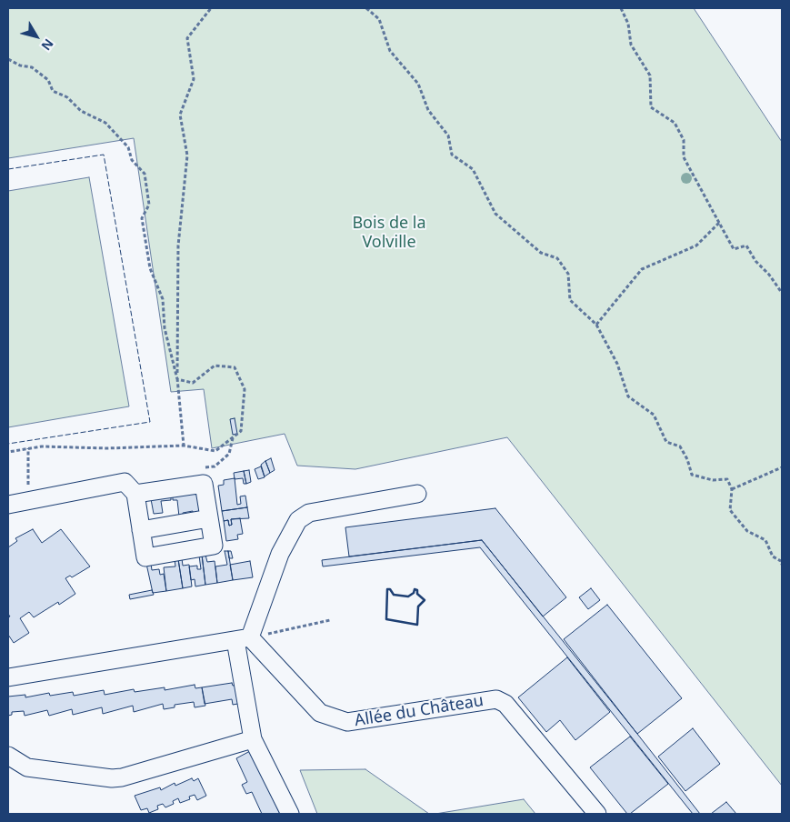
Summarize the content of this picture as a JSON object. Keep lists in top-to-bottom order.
{
  "streets": {
    "street": ["Allée du Château"]
  },
  "parks": ["Bois de la Volville"],
  "north": "bottom right"
}
